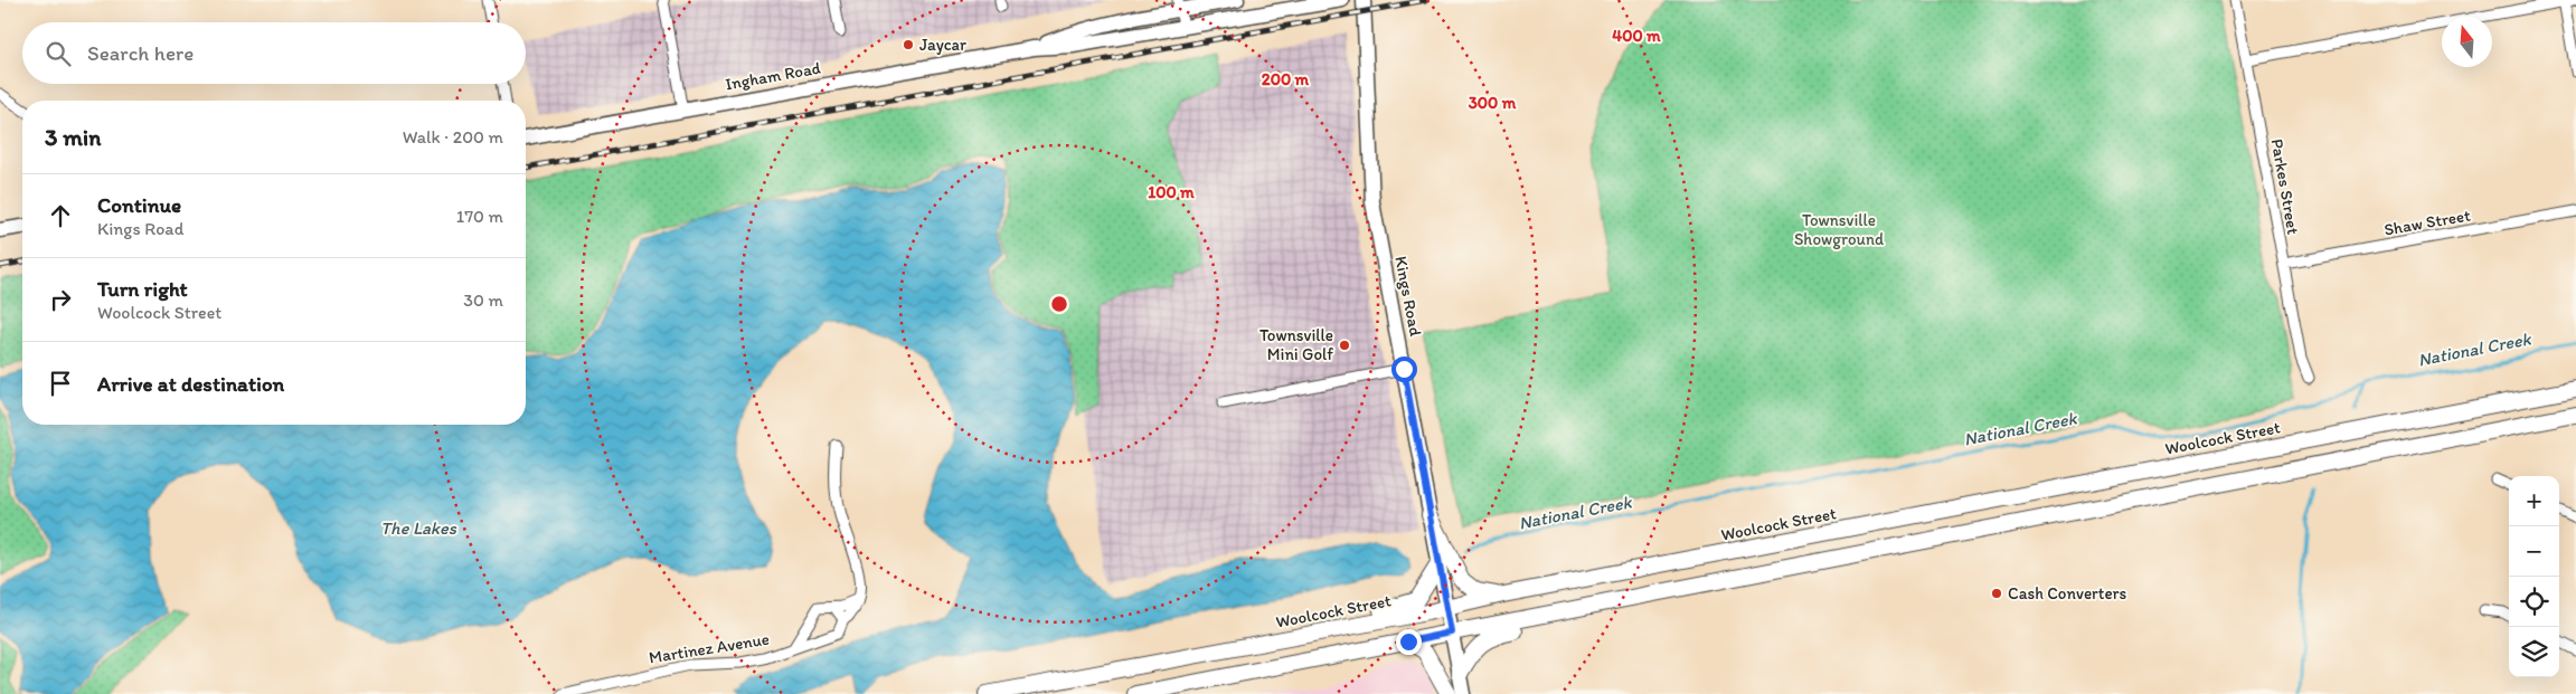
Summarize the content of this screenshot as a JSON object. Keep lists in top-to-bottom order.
{
  "streets": {
    "main road": ["Ingham Road", "Kings Road", "Woolcock Street"],
    "street": ["Parkes Street", "Shaw Street", "Martinez Avenue"]
  },
  "crossings": [
    ["Parkes Street", "Shaw Street"],
    ["Kings Road", "Woolcock Street"]
  ],
  "water": ["National Creek", "The Lakes"],
  "parks": ["Townsville Showground"],
  "places": ["Jaycar", "Townsville Mini Golf", "Cash Converters"],
  "north": "top",
  "page": {
    "search": "Search here",
    "heading": ["3 min", "Walk · 200 m"],
    "list": [
      ["Continue", "Kings Road", "170 m"],
      ["Turn right", "Woolcock Street", "30 m"],
      "Arrive at destination"
    ],
    "map_buttons": ["+", "−"]
  },
  "rings": [
    "400 m",
    "200 m",
    "300 m",
    "100 m"
  ]
}
